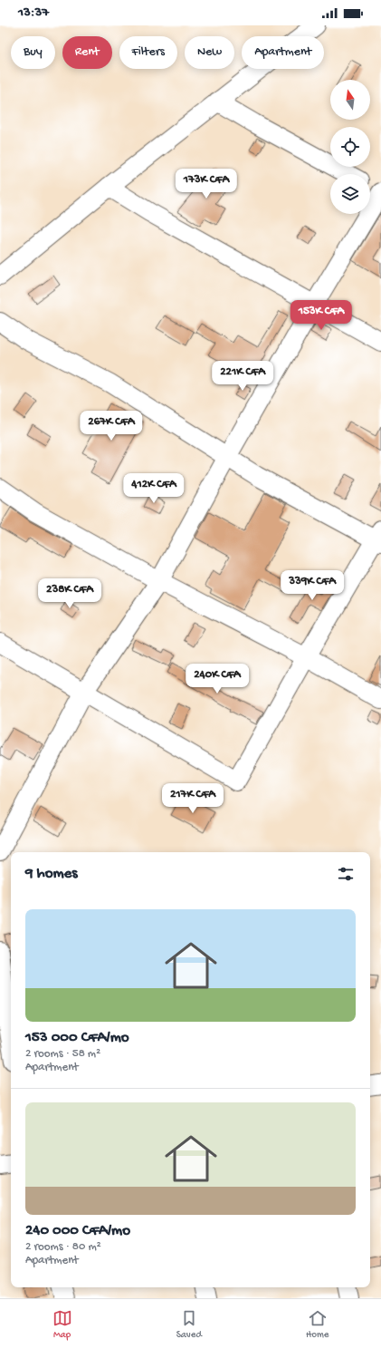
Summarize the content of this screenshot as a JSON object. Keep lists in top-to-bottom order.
{
  "north": "top",
  "page": {
    "status": "13:37",
    "chip": [
      "Buy",
      "Rent",
      "Filters",
      "New",
      "Apartment"
    ],
    "price": [
      "173K CFA",
      "153K CFA",
      "221K CFA",
      "267K CFA",
      "412K CFA",
      "339K CFA",
      "238K CFA",
      "240K CFA",
      "217K CFA"
    ],
    "heading": "9 homes",
    "list": [
      {
        "name": "153 000 CFA/mo",
        "note": "2 rooms · 58 m² · Apartment"
      },
      {
        "name": "240 000 CFA/mo",
        "note": "2 rooms · 80 m² · Apartment"
      }
    ],
    "tabs": ["Map", "Saved", "Home"]
  }
}
